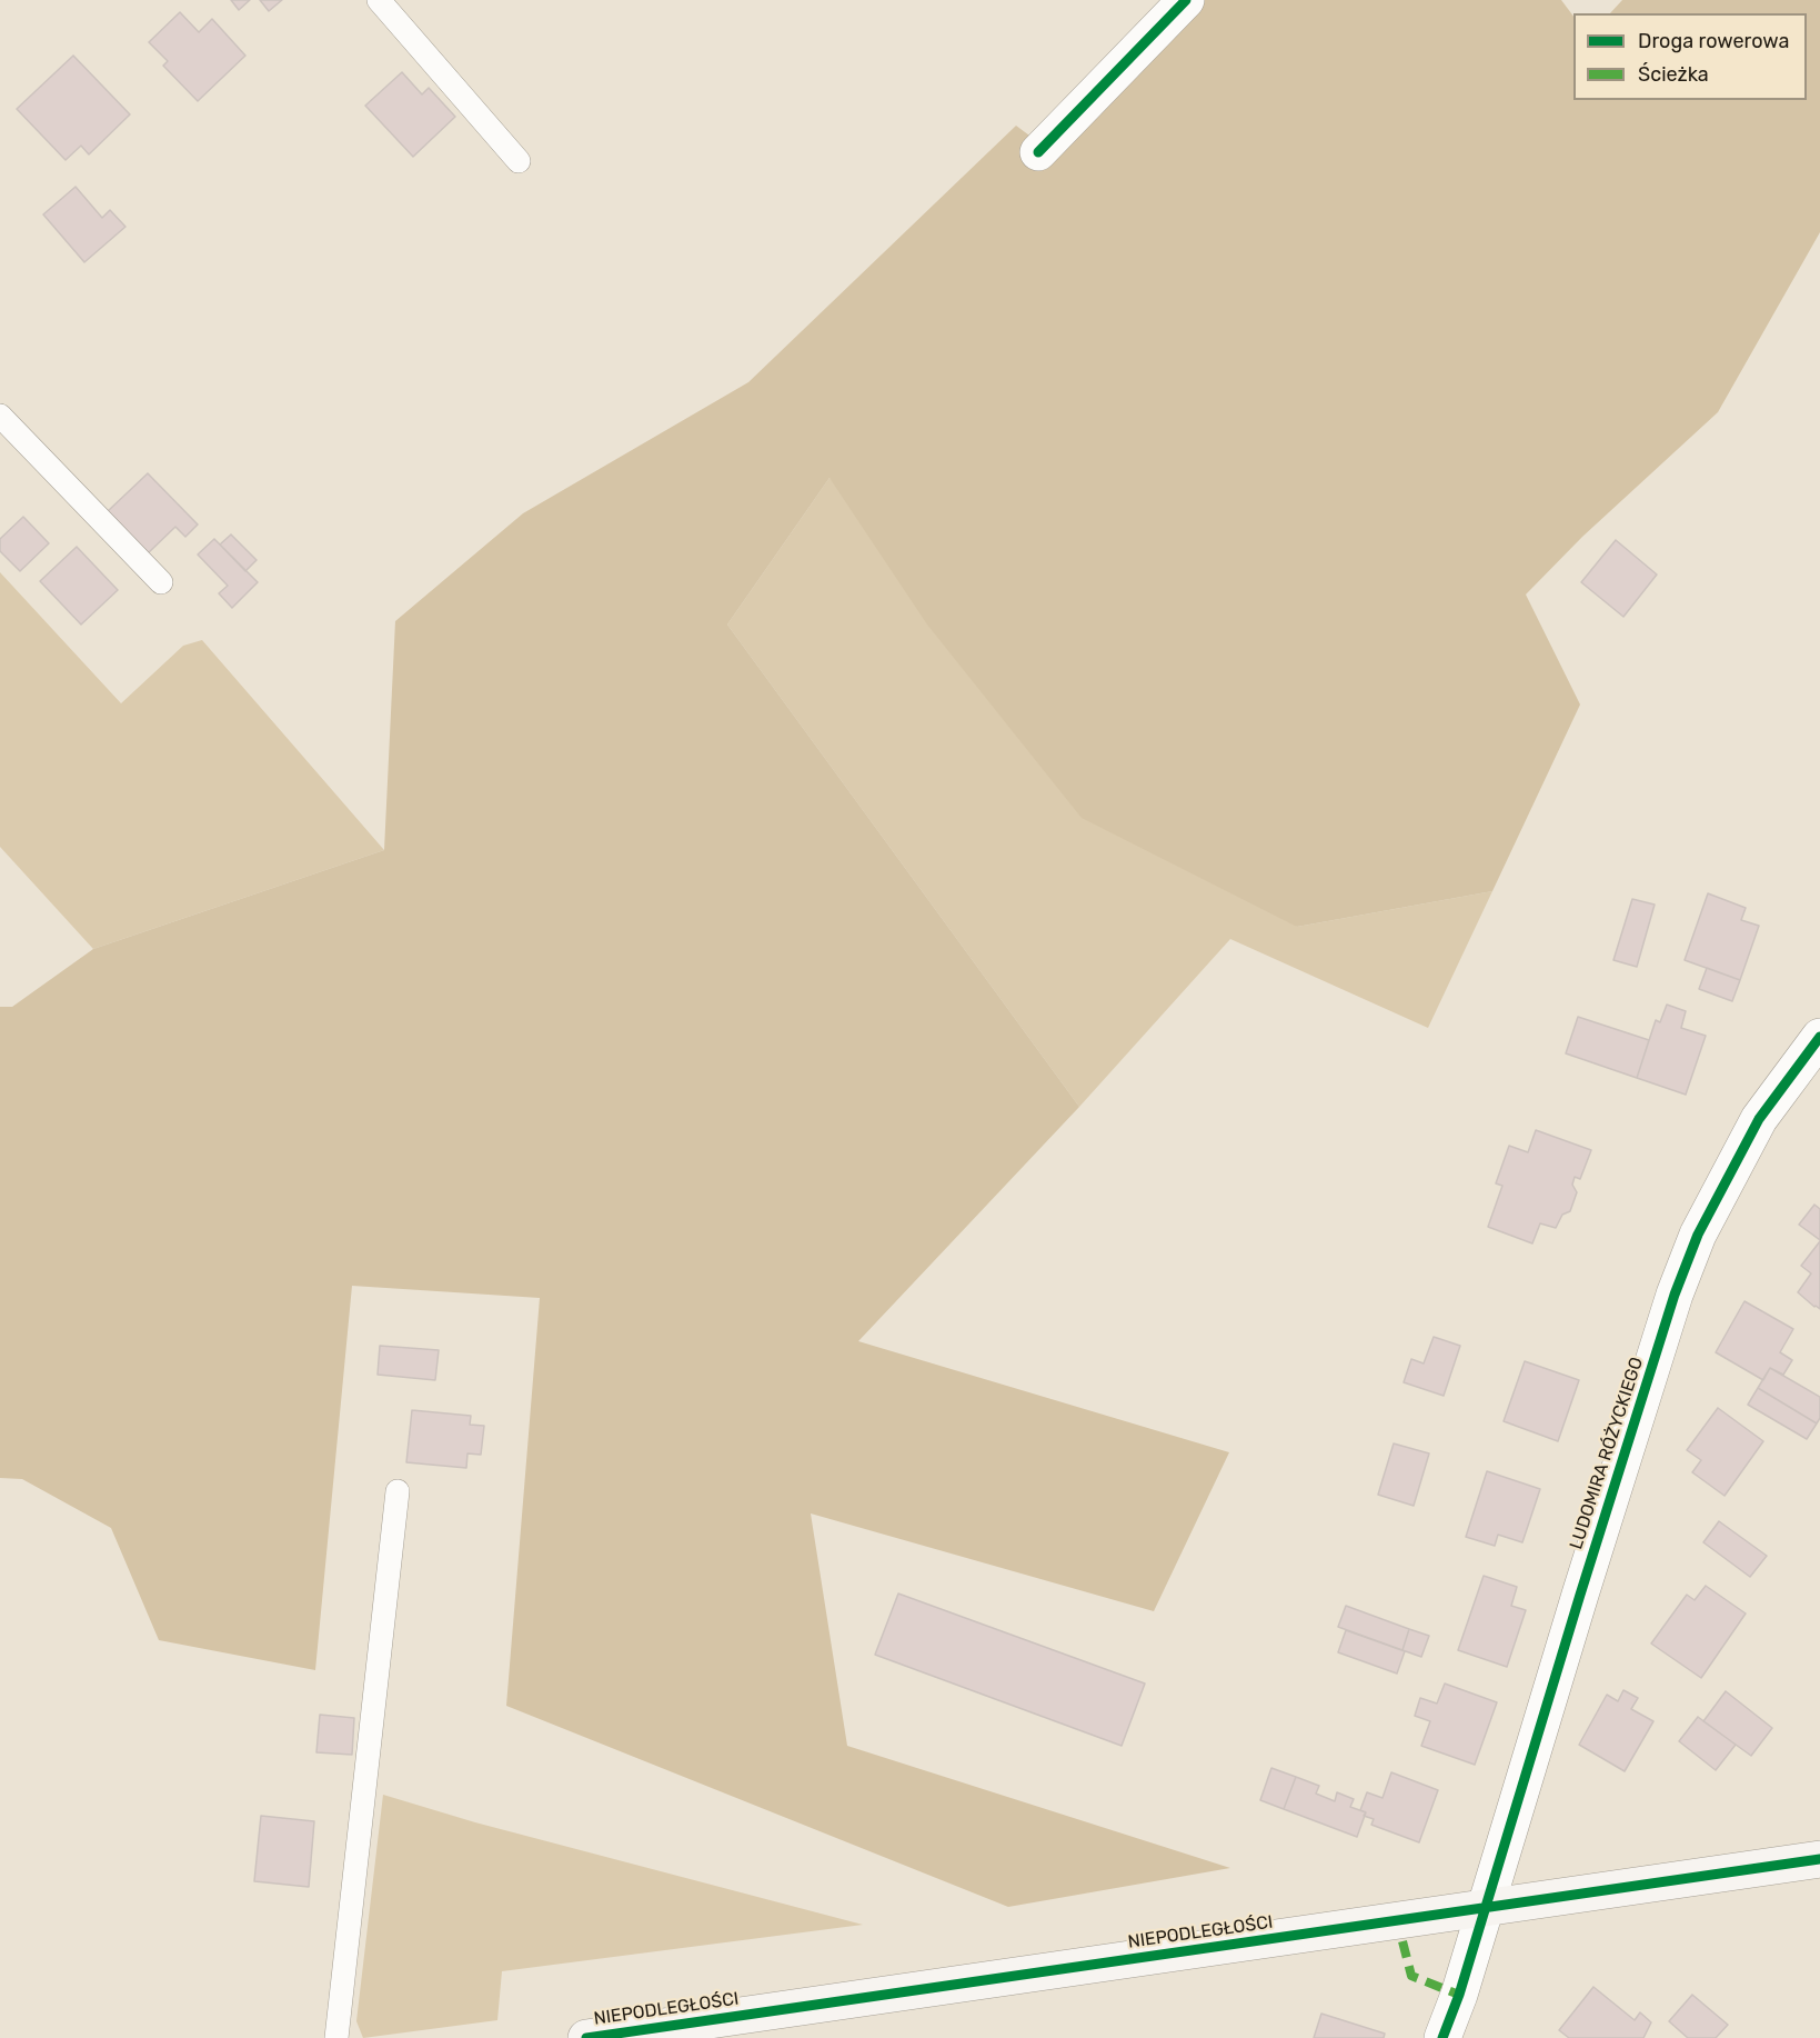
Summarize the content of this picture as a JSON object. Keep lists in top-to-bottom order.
{
  "streets": {
    "street": ["LUDOMIRA RÓŻYCKIEGO", "NIEPODLEGŁOŚCI"]
  },
  "crossings": [
    ["LUDOMIRA RÓŻYCKIEGO", "NIEPODLEGŁOŚCI"]
  ],
  "legend": ["Droga rowerowa", "Ścieżka"]
}
